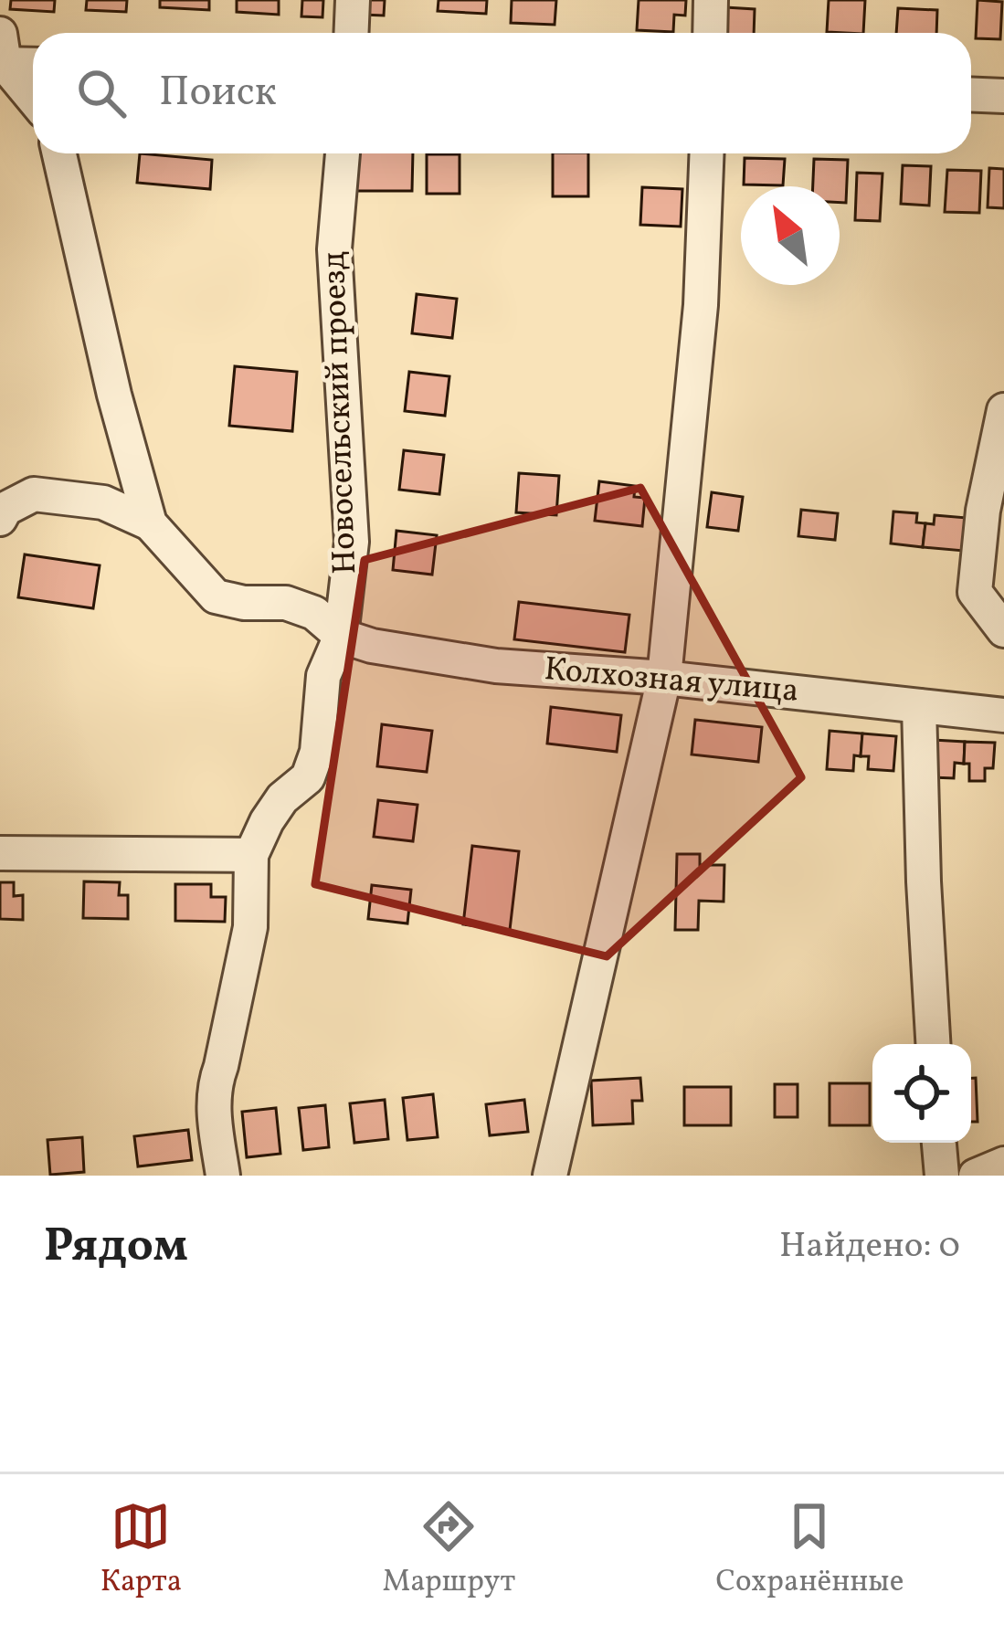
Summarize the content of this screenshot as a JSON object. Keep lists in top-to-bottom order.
{
  "streets": {
    "street": ["Новосельский проезд", "Колхозная улица"]
  },
  "crossings": [
    ["Новосельский проезд", "Колхозная улица"]
  ],
  "north": "top left",
  "page": {
    "search": "Поиск",
    "heading": ["Рядом", "Найдено: 0"],
    "nav": ["Карта", "Маршрут", "Сохранённые"]
  }
}
